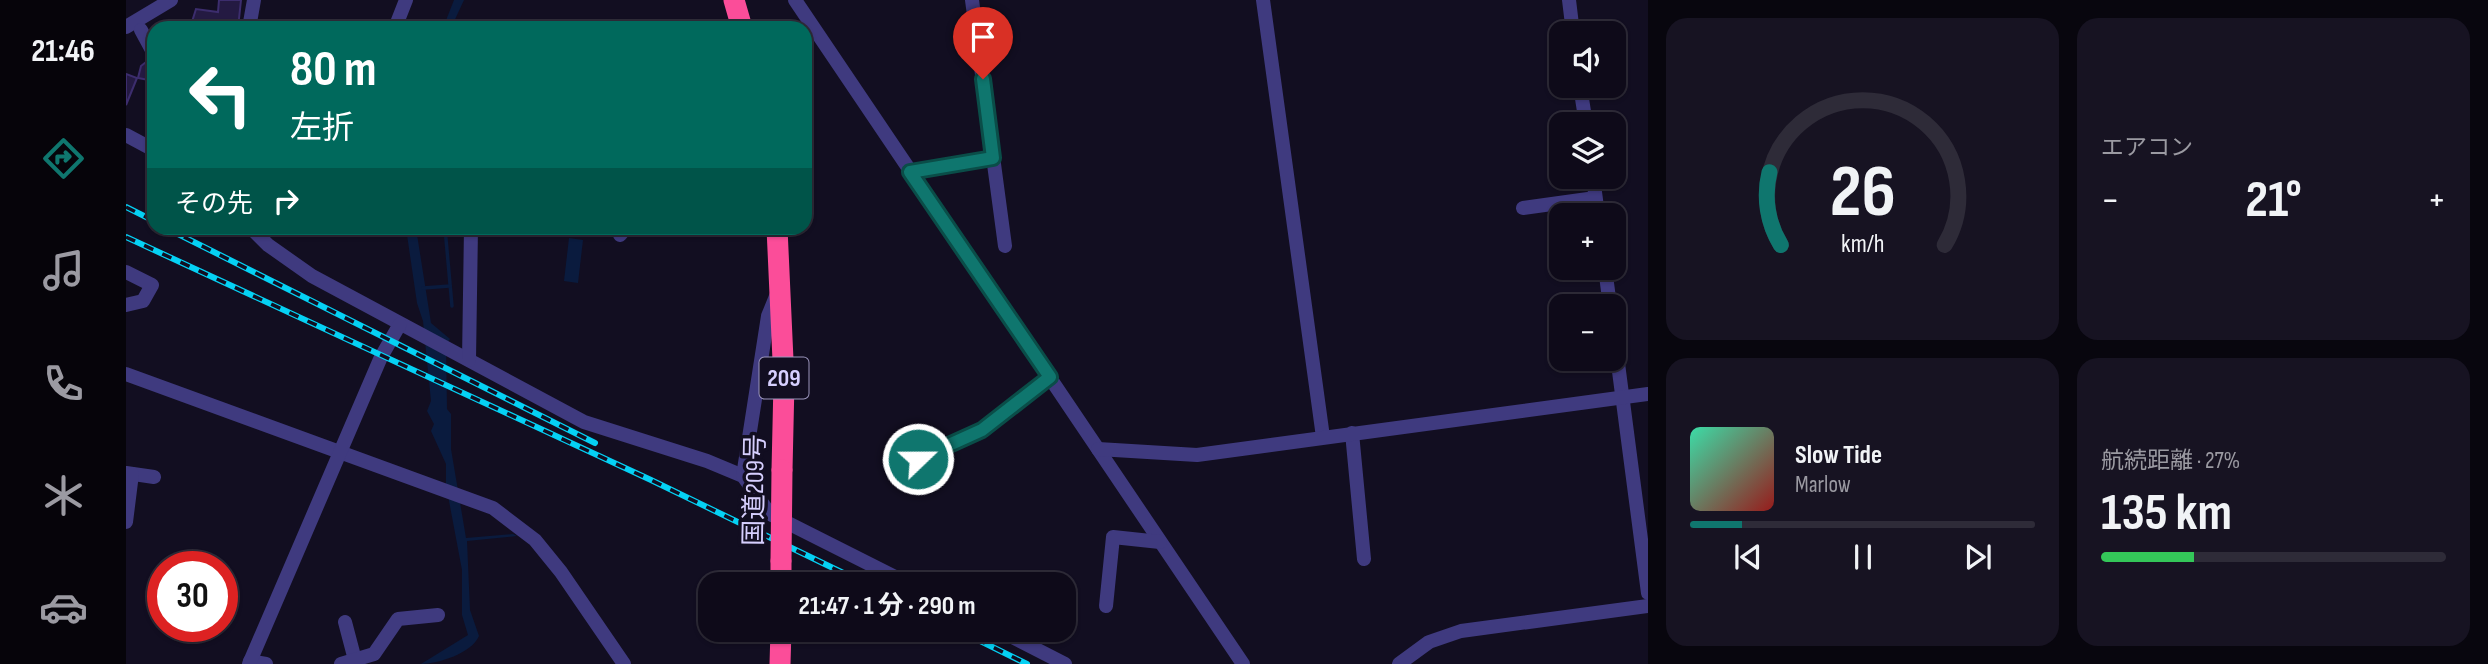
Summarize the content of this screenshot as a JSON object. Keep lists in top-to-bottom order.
{
  "streets": {
    "highway": ["209", "国道209号"]
  },
  "page": {
    "tabs": "21:46",
    "tile": [
      "エアコン",
      ["航続距離 · 27%", "135 km"]
    ],
    "map_buttons": ["+", "−"],
    "turn": ["80 m", "左折"],
    "then": "その先",
    "heat": ["−", "21°", "+"],
    "song": ["Slow Tide", "Marlow"],
    "limit": "30",
    "trip": "21:47 · 1 分 · 290 m",
    "gauge": ["26", "km/h"]
  }
}
